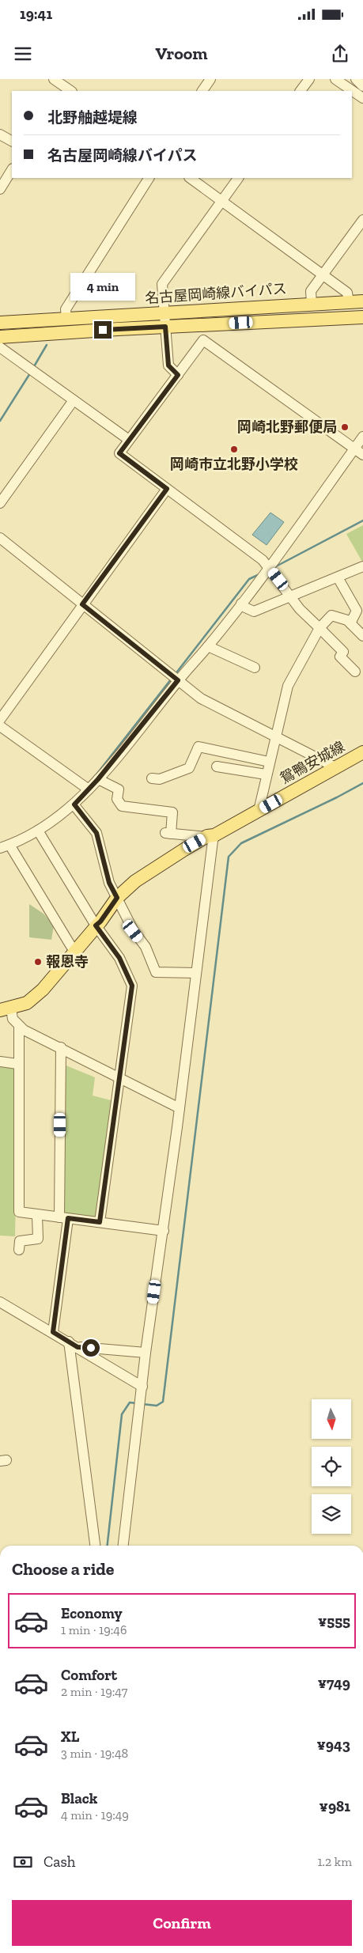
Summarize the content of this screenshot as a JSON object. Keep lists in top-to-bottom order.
{
  "streets": {
    "main road": ["名古屋岡崎線バイパス", "鴛鴨安城線"]
  },
  "places": ["岡崎北野郵便局", "岡崎市立北野小学校", "報恩寺"],
  "north": "bottom",
  "page": {
    "status": "19:41",
    "header": "Vroom",
    "banner": ["北野舳越堤線", "名古屋岡崎線バイパス"],
    "bubble": "4 min",
    "heading": "Choose a ride",
    "list": [
      {
        "name": "Economy",
        "note": "1 min · 19:46",
        "value": "¥555"
      },
      {
        "name": "Comfort",
        "note": "2 min · 19:47",
        "value": "¥749"
      },
      {
        "name": "XL",
        "note": "3 min · 19:48",
        "value": "¥943"
      },
      {
        "name": "Black",
        "note": "4 min · 19:49",
        "value": "¥981"
      }
    ],
    "pay": ["Cash", "1.2 km"],
    "buttons": "Confirm"
  }
}
